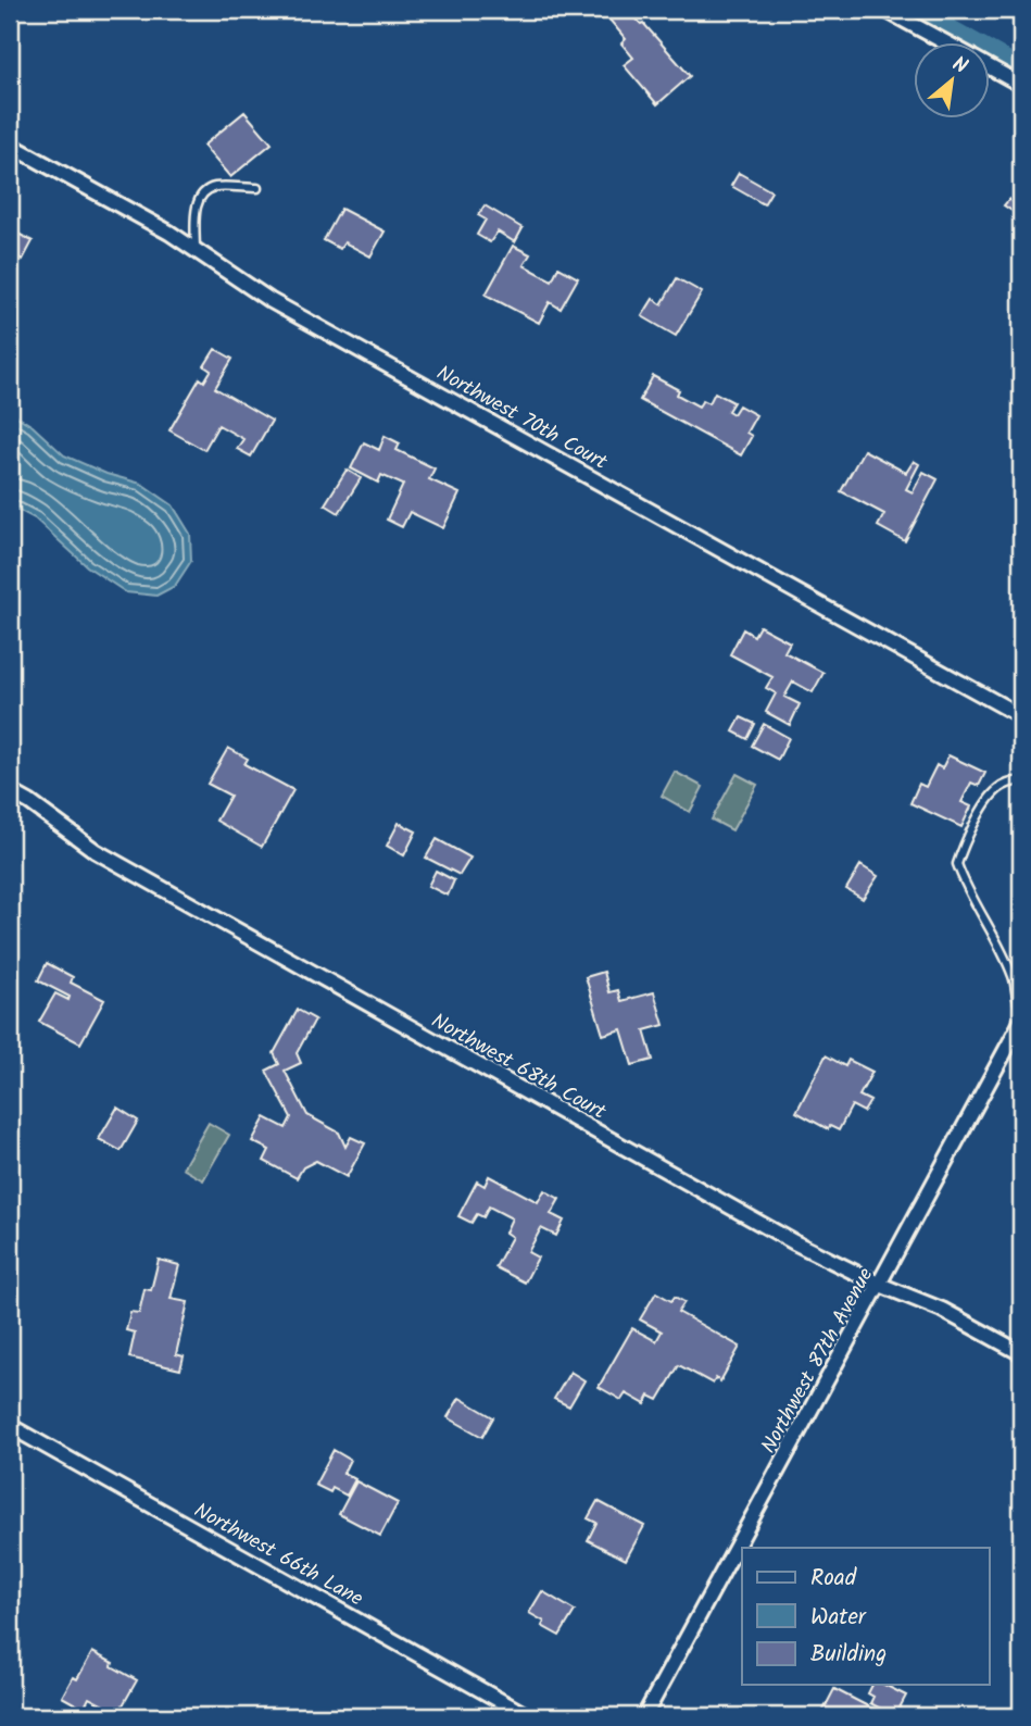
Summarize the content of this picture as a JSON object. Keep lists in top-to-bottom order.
{
  "streets": {
    "street": [
      "Northwest 70th Court",
      "Northwest 68th Court",
      "Northwest 87th Avenue",
      "Northwest 66th Lane"
    ]
  },
  "crossings": [
    ["Northwest 68th Court", "Northwest 87th Avenue"]
  ],
  "legend": ["Road", "Water", "Building"],
  "north": "top right"
}
